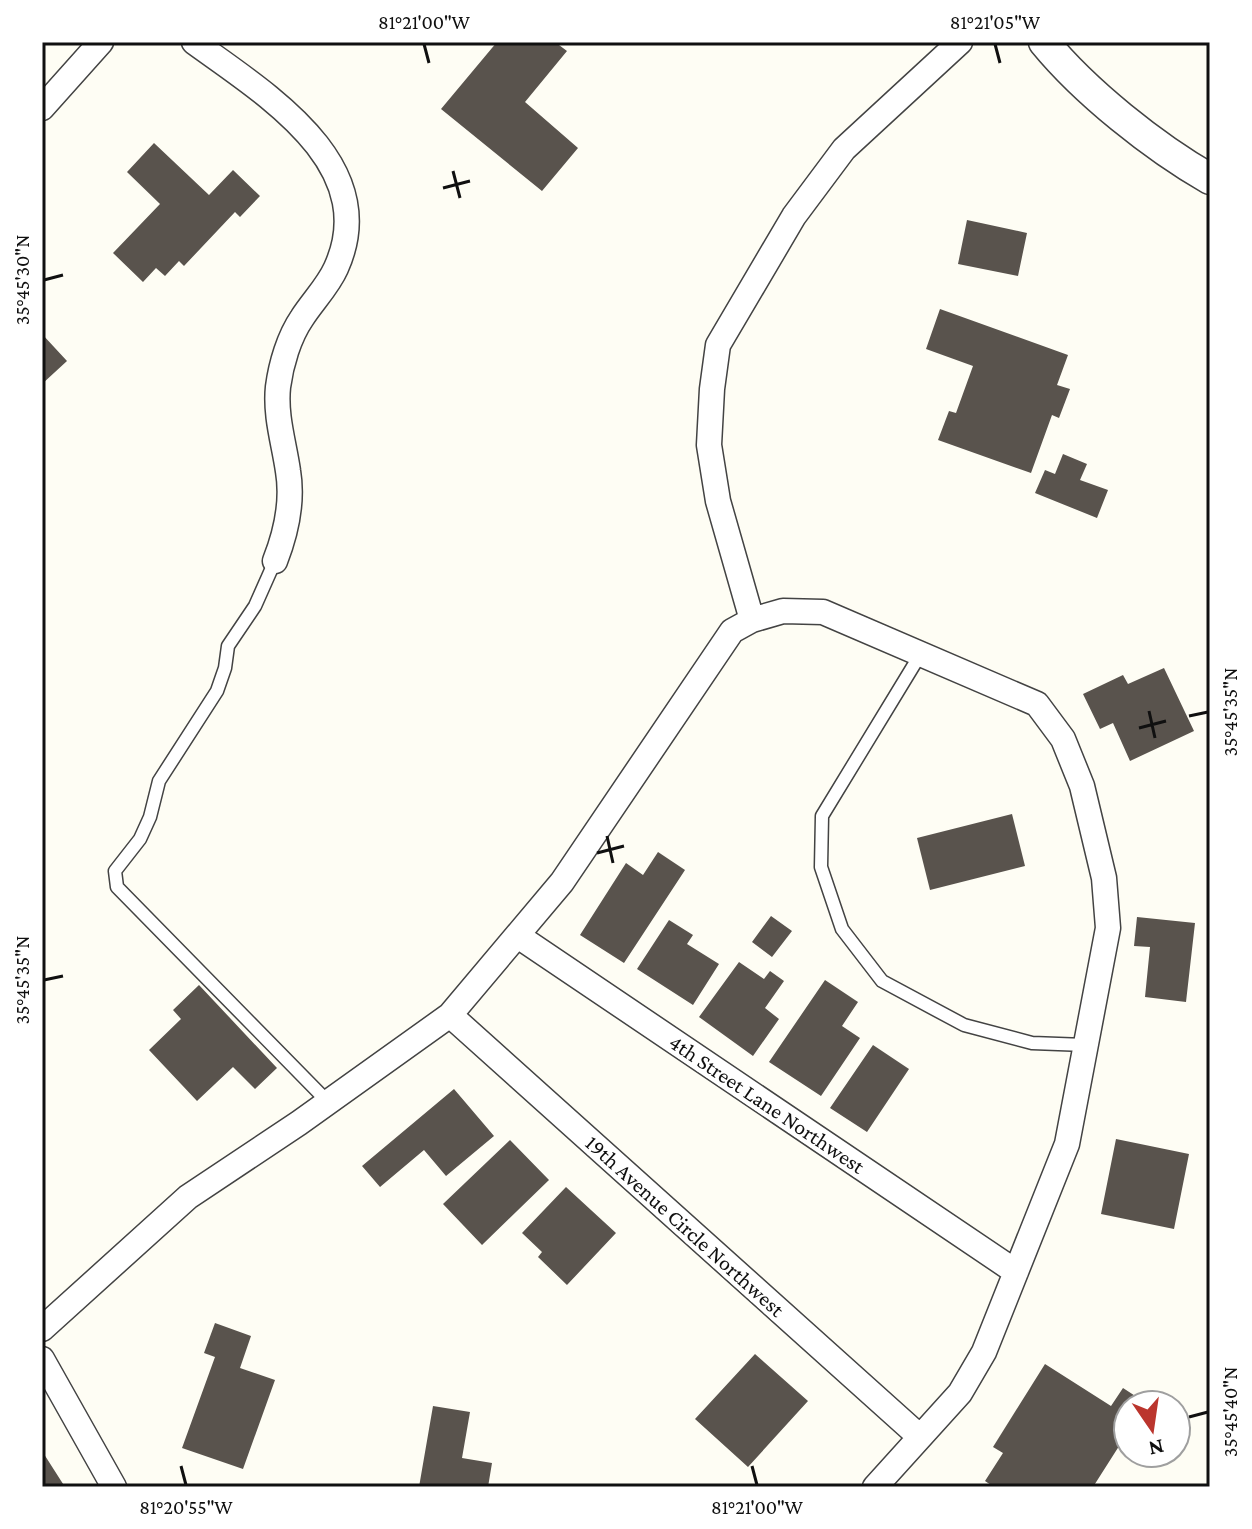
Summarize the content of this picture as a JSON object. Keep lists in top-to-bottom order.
{
  "streets": {
    "street": ["4th Street Lane Northwest", "19th Avenue Circle Northwest"]
  },
  "north": "bottom",
  "coordinates": [
    "81°21'00\"W",
    "81°21'05\"W",
    "35°45'30\"N",
    "35°45'35\"N",
    "35°45'40\"N",
    "81°20'55\"W"
  ]
}
